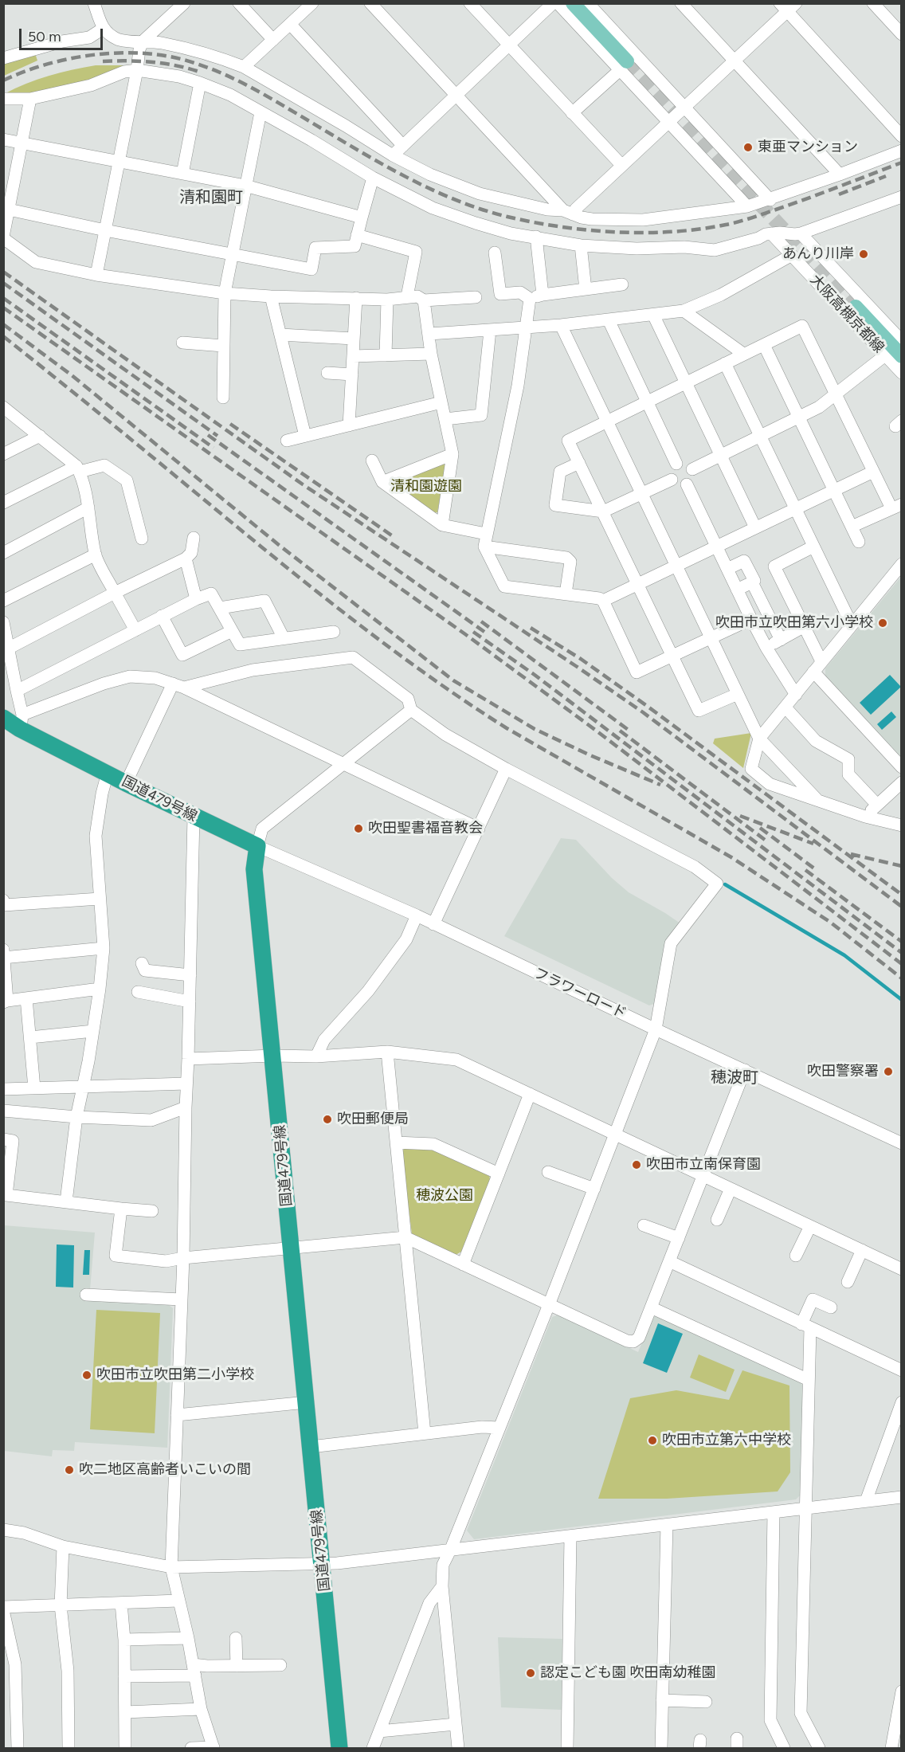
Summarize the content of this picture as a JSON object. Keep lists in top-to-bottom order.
{
  "streets": {
    "highway": ["国道479号線"],
    "main road": ["大阪高槻京都線"],
    "street": ["フラワーロード"]
  },
  "crossings": [
    ["国道479号線", "フラワーロード"]
  ],
  "districts": ["清和園町", "穂波町"],
  "parks": ["清和園遊園", "穂波公園"],
  "places": [
    "東亜マンション",
    "あんり川岸",
    "吹田市立吹田第六小学校",
    "吹田聖書福音教会",
    "吹田警察署",
    "吹田郵便局",
    "吹田市立南保育園",
    "吹田市立吹田第二小学校",
    "吹田市立第六中学校",
    "吹二地区高齢者いこいの間",
    "認定こども園 吹田南幼稚園"
  ],
  "scale_bar": "50 m"
}
